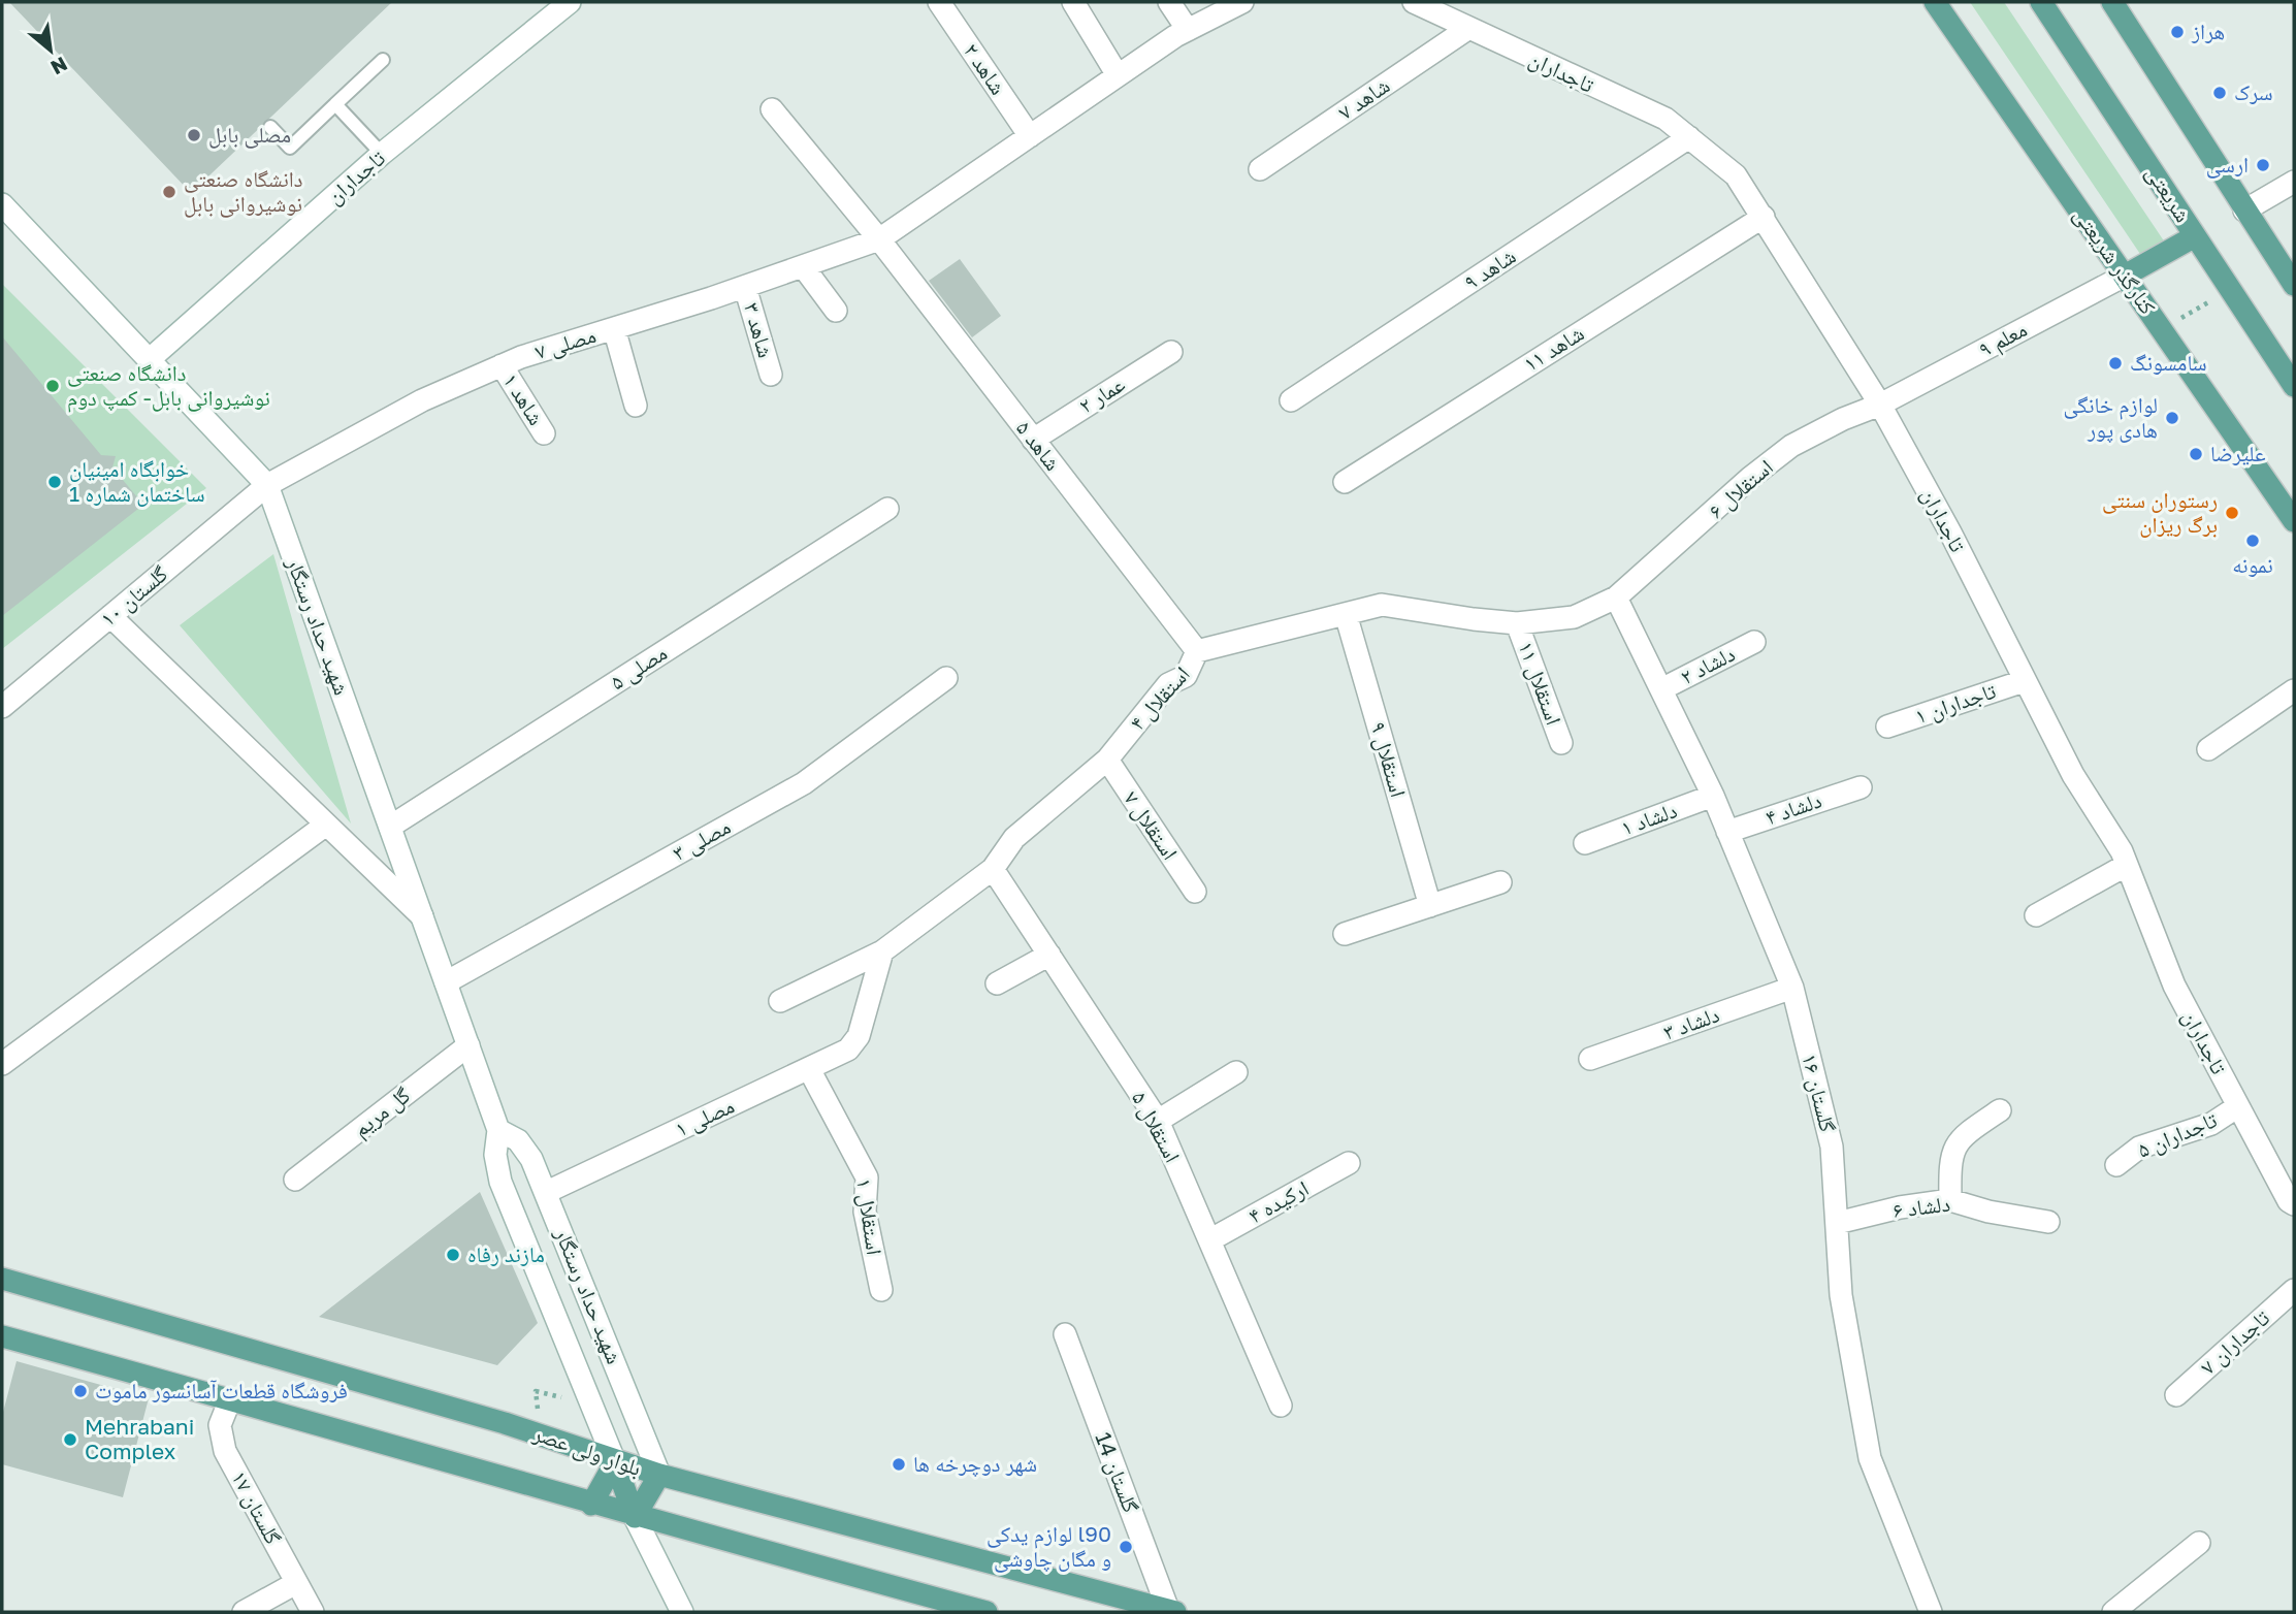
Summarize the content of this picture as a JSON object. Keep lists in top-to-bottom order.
{
  "streets": {
    "main road": ["شریعتی", "کنارگذر شریعتی", "بلوار ولی عصر"],
    "street": [
      "شاهد ۲",
      "تاجداران",
      "شاهد ۷",
      "شاهد ۹",
      "شاهد ۳",
      "معلم ۹",
      "مصلی ۷",
      "شاهد ۱۱",
      "عمار ۲",
      "شاهد ۱",
      "شاهد ۵",
      "استقلال ۶",
      "گلستان ۱۰",
      "شهید حداد رستگار",
      "دلشاد ۲",
      "مصلی ۵",
      "استقلال ۱۱",
      "استقلال ۴",
      "تاجداران ۱",
      "استقلال ۹",
      "دلشاد ۴",
      "دلشاد ۱",
      "استقلال ۷",
      "مصلی ۳",
      "دلشاد ۳",
      "گلستان ۱۶",
      "گل مریم",
      "مصلی ۱",
      "استقلال ۵",
      "تاجداران ۵",
      "ارکیده ۴",
      "دلشاد ۶",
      "استقلال ۱",
      "تاجداران ۷",
      "گلستان 14",
      "گلستان ۱۷"
    ]
  },
  "crossings": [
    ["شاهد ۲", "مصلی ۷"],
    ["تاجداران", "شاهد ۷"],
    ["تاجداران", "شاهد ۹"],
    ["تاجداران", "معلم ۹"],
    ["تاجداران", "شاهد ۱۱"],
    ["تاجداران", "استقلال ۶"],
    ["تاجداران", "شهید حداد رستگار"],
    ["تاجداران", "تاجداران ۱"],
    ["تاجداران", "تاجداران ۵"],
    ["کنارگذر شریعتی", "معلم ۹"],
    ["شاهد ۳", "مصلی ۷"],
    ["معلم ۹", "استقلال ۶"],
    ["مصلی ۷", "شاهد ۱"],
    ["مصلی ۷", "شاهد ۵"],
    ["مصلی ۷", "گلستان ۱۰"],
    ["مصلی ۷", "شهید حداد رستگار"],
    ["عمار ۲", "شاهد ۵"],
    ["شاهد ۵", "استقلال ۴"],
    ["استقلال ۶", "استقلال ۴"],
    ["استقلال ۶", "گلستان ۱۶"],
    ["گلستان ۱۰", "شهید حداد رستگار"],
    ["شهید حداد رستگار", "مصلی ۵"],
    ["شهید حداد رستگار", "مصلی ۳"],
    ["شهید حداد رستگار", "گل مریم"],
    ["شهید حداد رستگار", "مصلی ۱"],
    ["شهید حداد رستگار", "بلوار ولی عصر"],
    ["دلشاد ۲", "گلستان ۱۶"],
    ["استقلال ۱۱", "استقلال ۴"],
    ["استقلال ۴", "استقلال ۹"],
    ["استقلال ۴", "استقلال ۷"],
    ["استقلال ۴", "گلستان ۱۶"],
    ["استقلال ۴", "مصلی ۱"],
    ["استقلال ۴", "استقلال ۵"],
    ["دلشاد ۴", "گلستان ۱۶"],
    ["دلشاد ۱", "گلستان ۱۶"],
    ["دلشاد ۳", "گلستان ۱۶"],
    ["گلستان ۱۶", "دلشاد ۶"],
    ["مصلی ۱", "استقلال ۱"],
    ["استقلال ۵", "ارکیده ۴"],
    ["بلوار ولی عصر", "گلستان 14"]
  ],
  "places": [
    "هراز",
    "سرک",
    "مصلی بابل",
    "ارسی",
    "دانشگاه صنعتی نوشیروانی بابل",
    "سامسونگ",
    "دانشگاه صنعتی نوشیروانی بابل- کمپ دوم",
    "لوازم خانگی هادی پور",
    "علیرضا",
    "خوابگاه امینیان ساختمان شماره 1",
    "رستوران سنتی برگ ریزان",
    "نمونه",
    "مازند رفاه",
    "فروشگاه قطعات آسانسور ماموت",
    "Mehrabani Complex",
    "شهر دوچرخه ها",
    "لوازم یدکی l90 و مگان چاوشی"
  ],
  "north": "bottom right"
}
